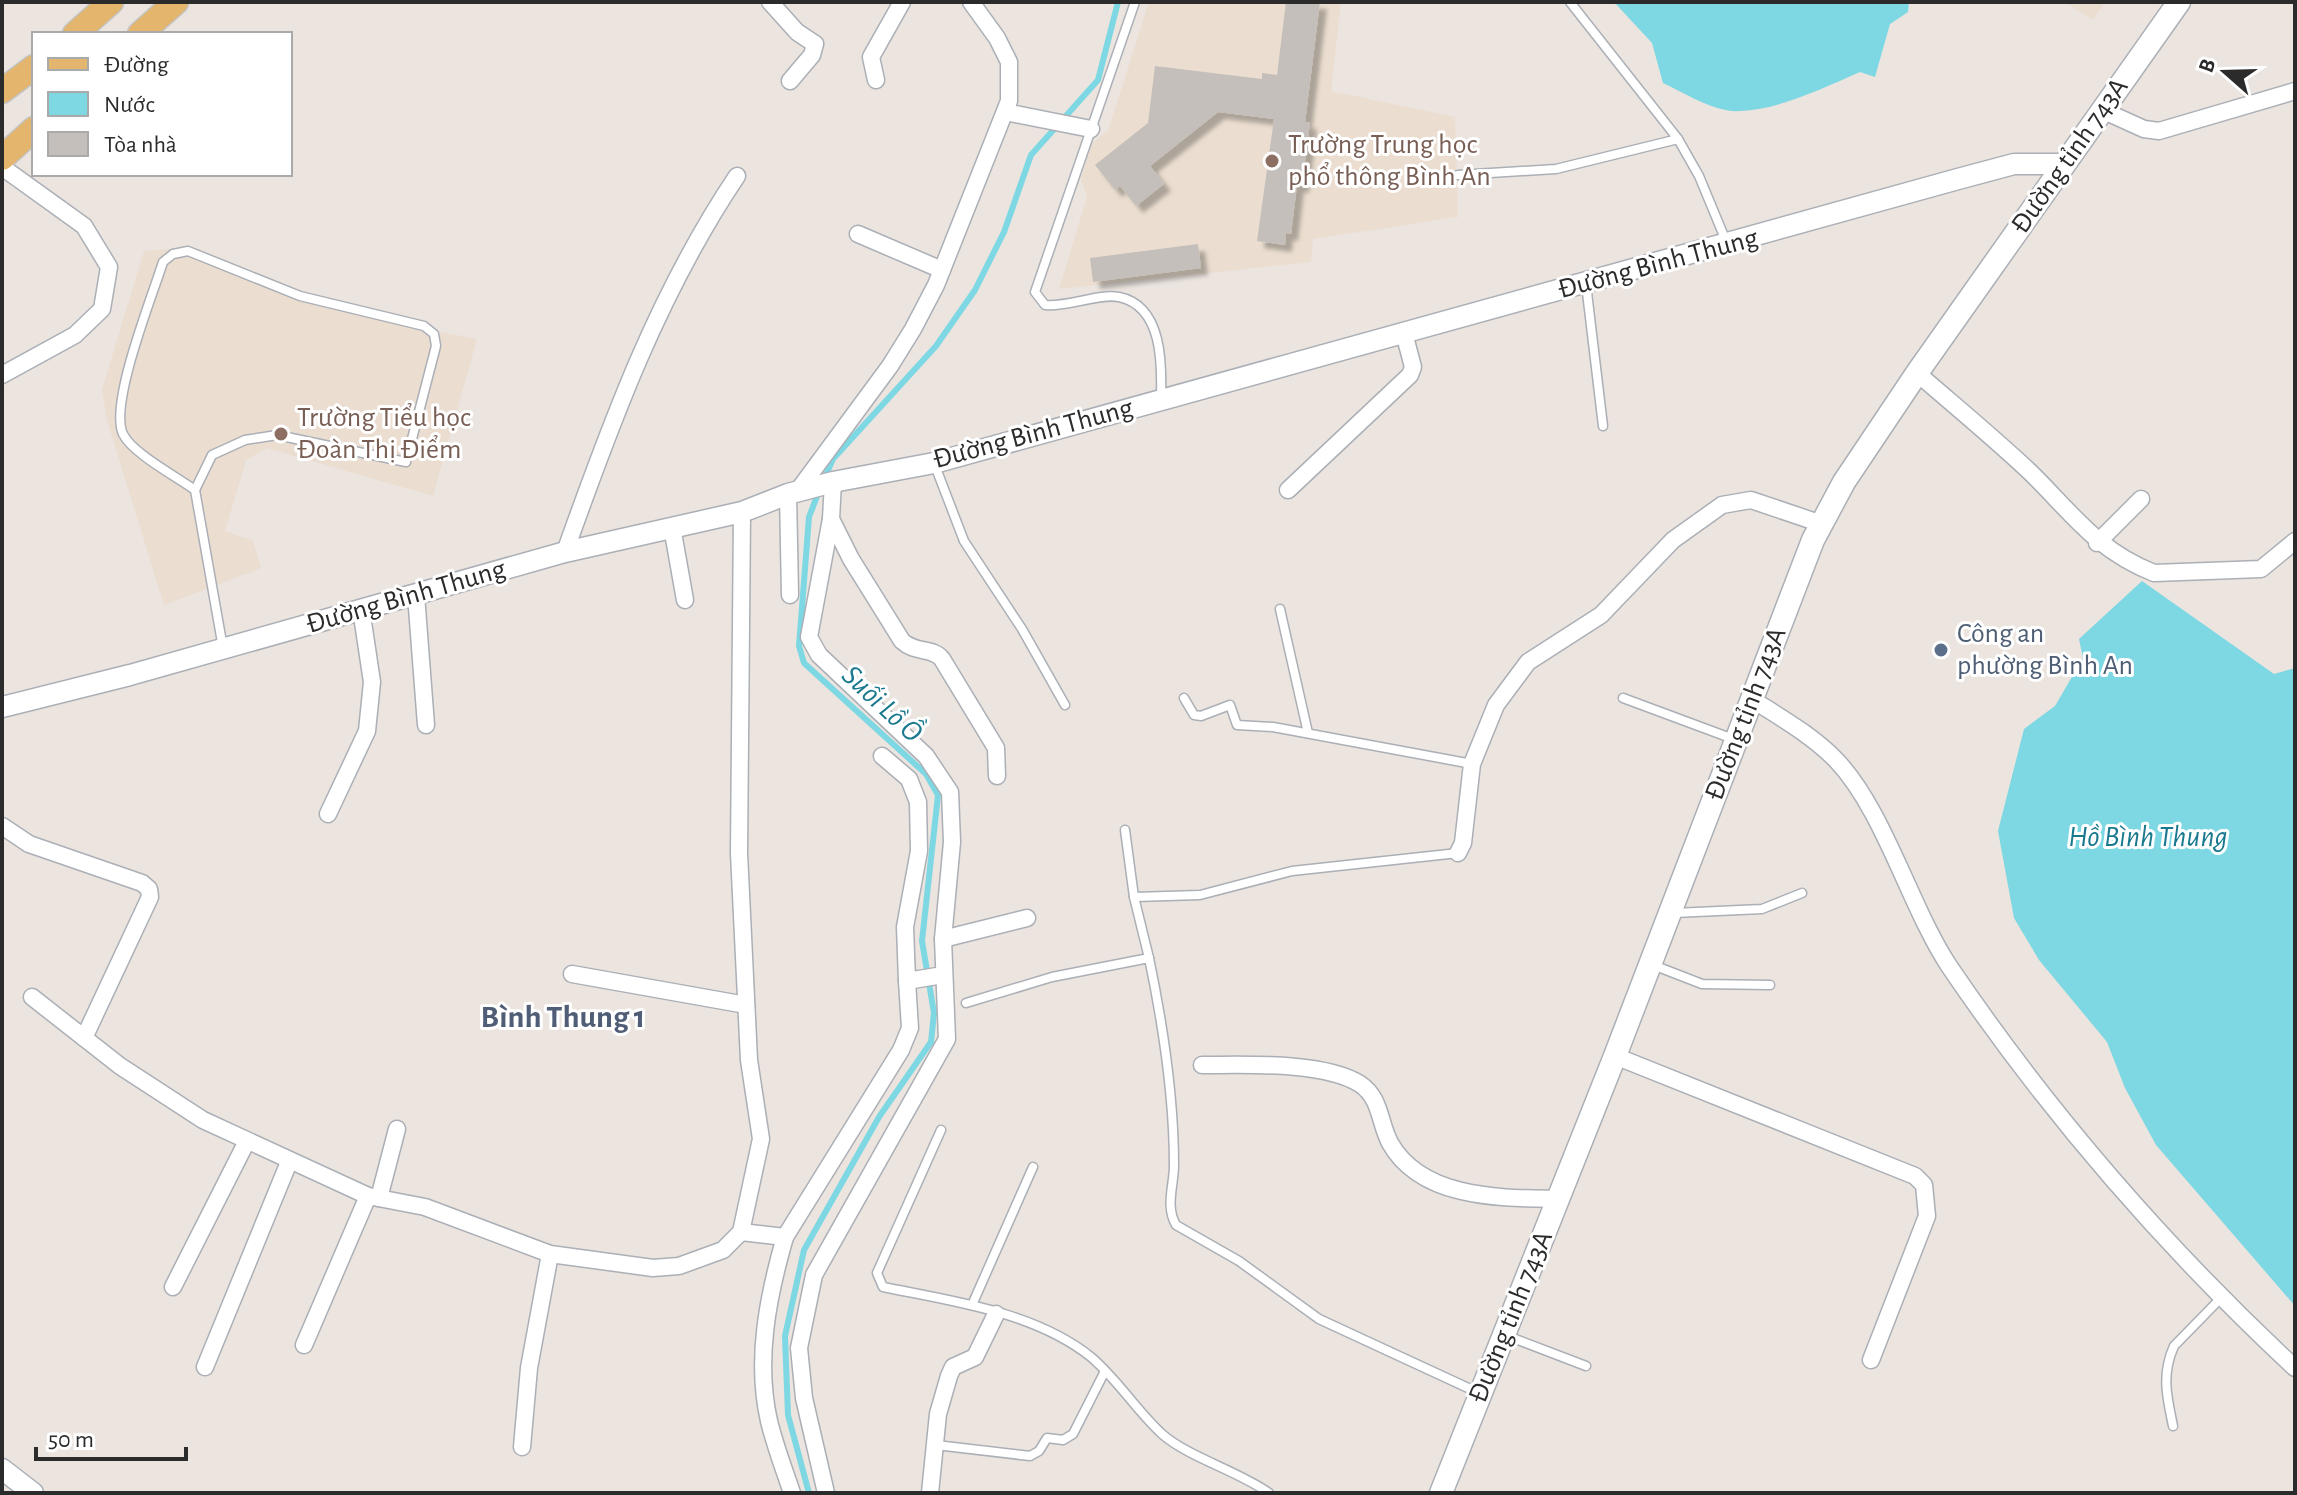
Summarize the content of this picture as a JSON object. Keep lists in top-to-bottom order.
{
  "streets": {
    "main road": ["Đường tỉnh 743A"],
    "street": ["Đường Bình Thung"]
  },
  "crossings": [
    ["Đường tỉnh 743A", "Đường Bình Thung"]
  ],
  "districts": ["Bình Thung 1"],
  "water": ["Suối Lồ Ồ", "Hồ Bình Thung"],
  "places": ["Trường Trung học phổ thông Bình An", "Trường Tiểu học Đoàn Thị Điểm", "Công an phường Bình An"],
  "legend": ["Đường", "Nước", "Tòa nhà"],
  "scale_bar": "50 m",
  "north": "left"
}
